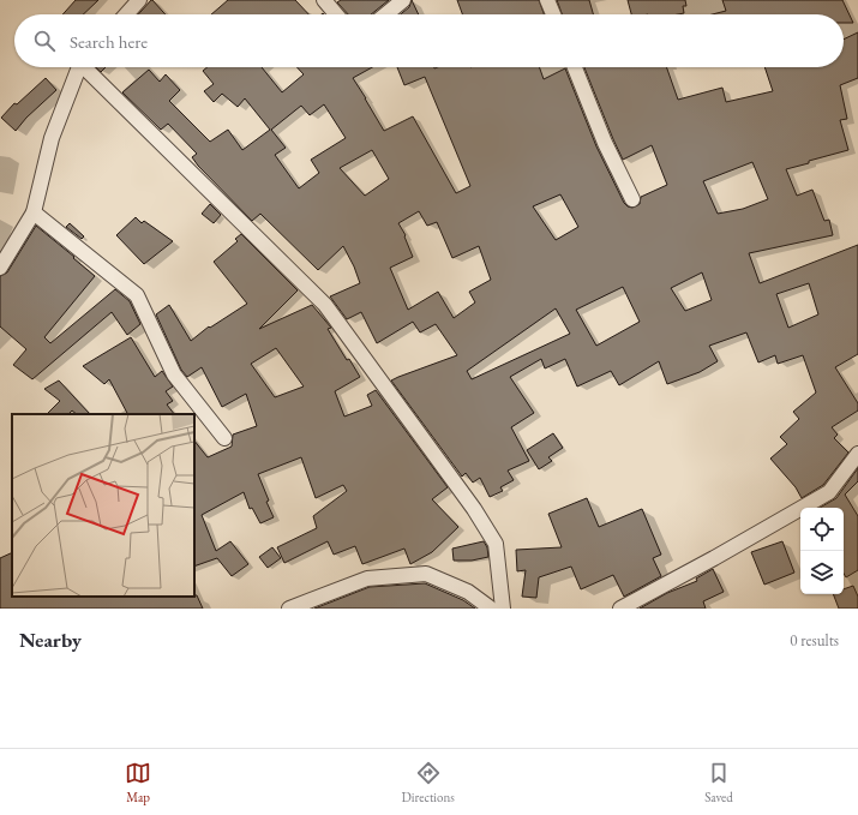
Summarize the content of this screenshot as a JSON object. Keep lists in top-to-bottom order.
{
  "page": {
    "search": "Search here",
    "heading": ["Nearby", "0 results"],
    "nav": ["Map", "Directions", "Saved"]
  }
}
